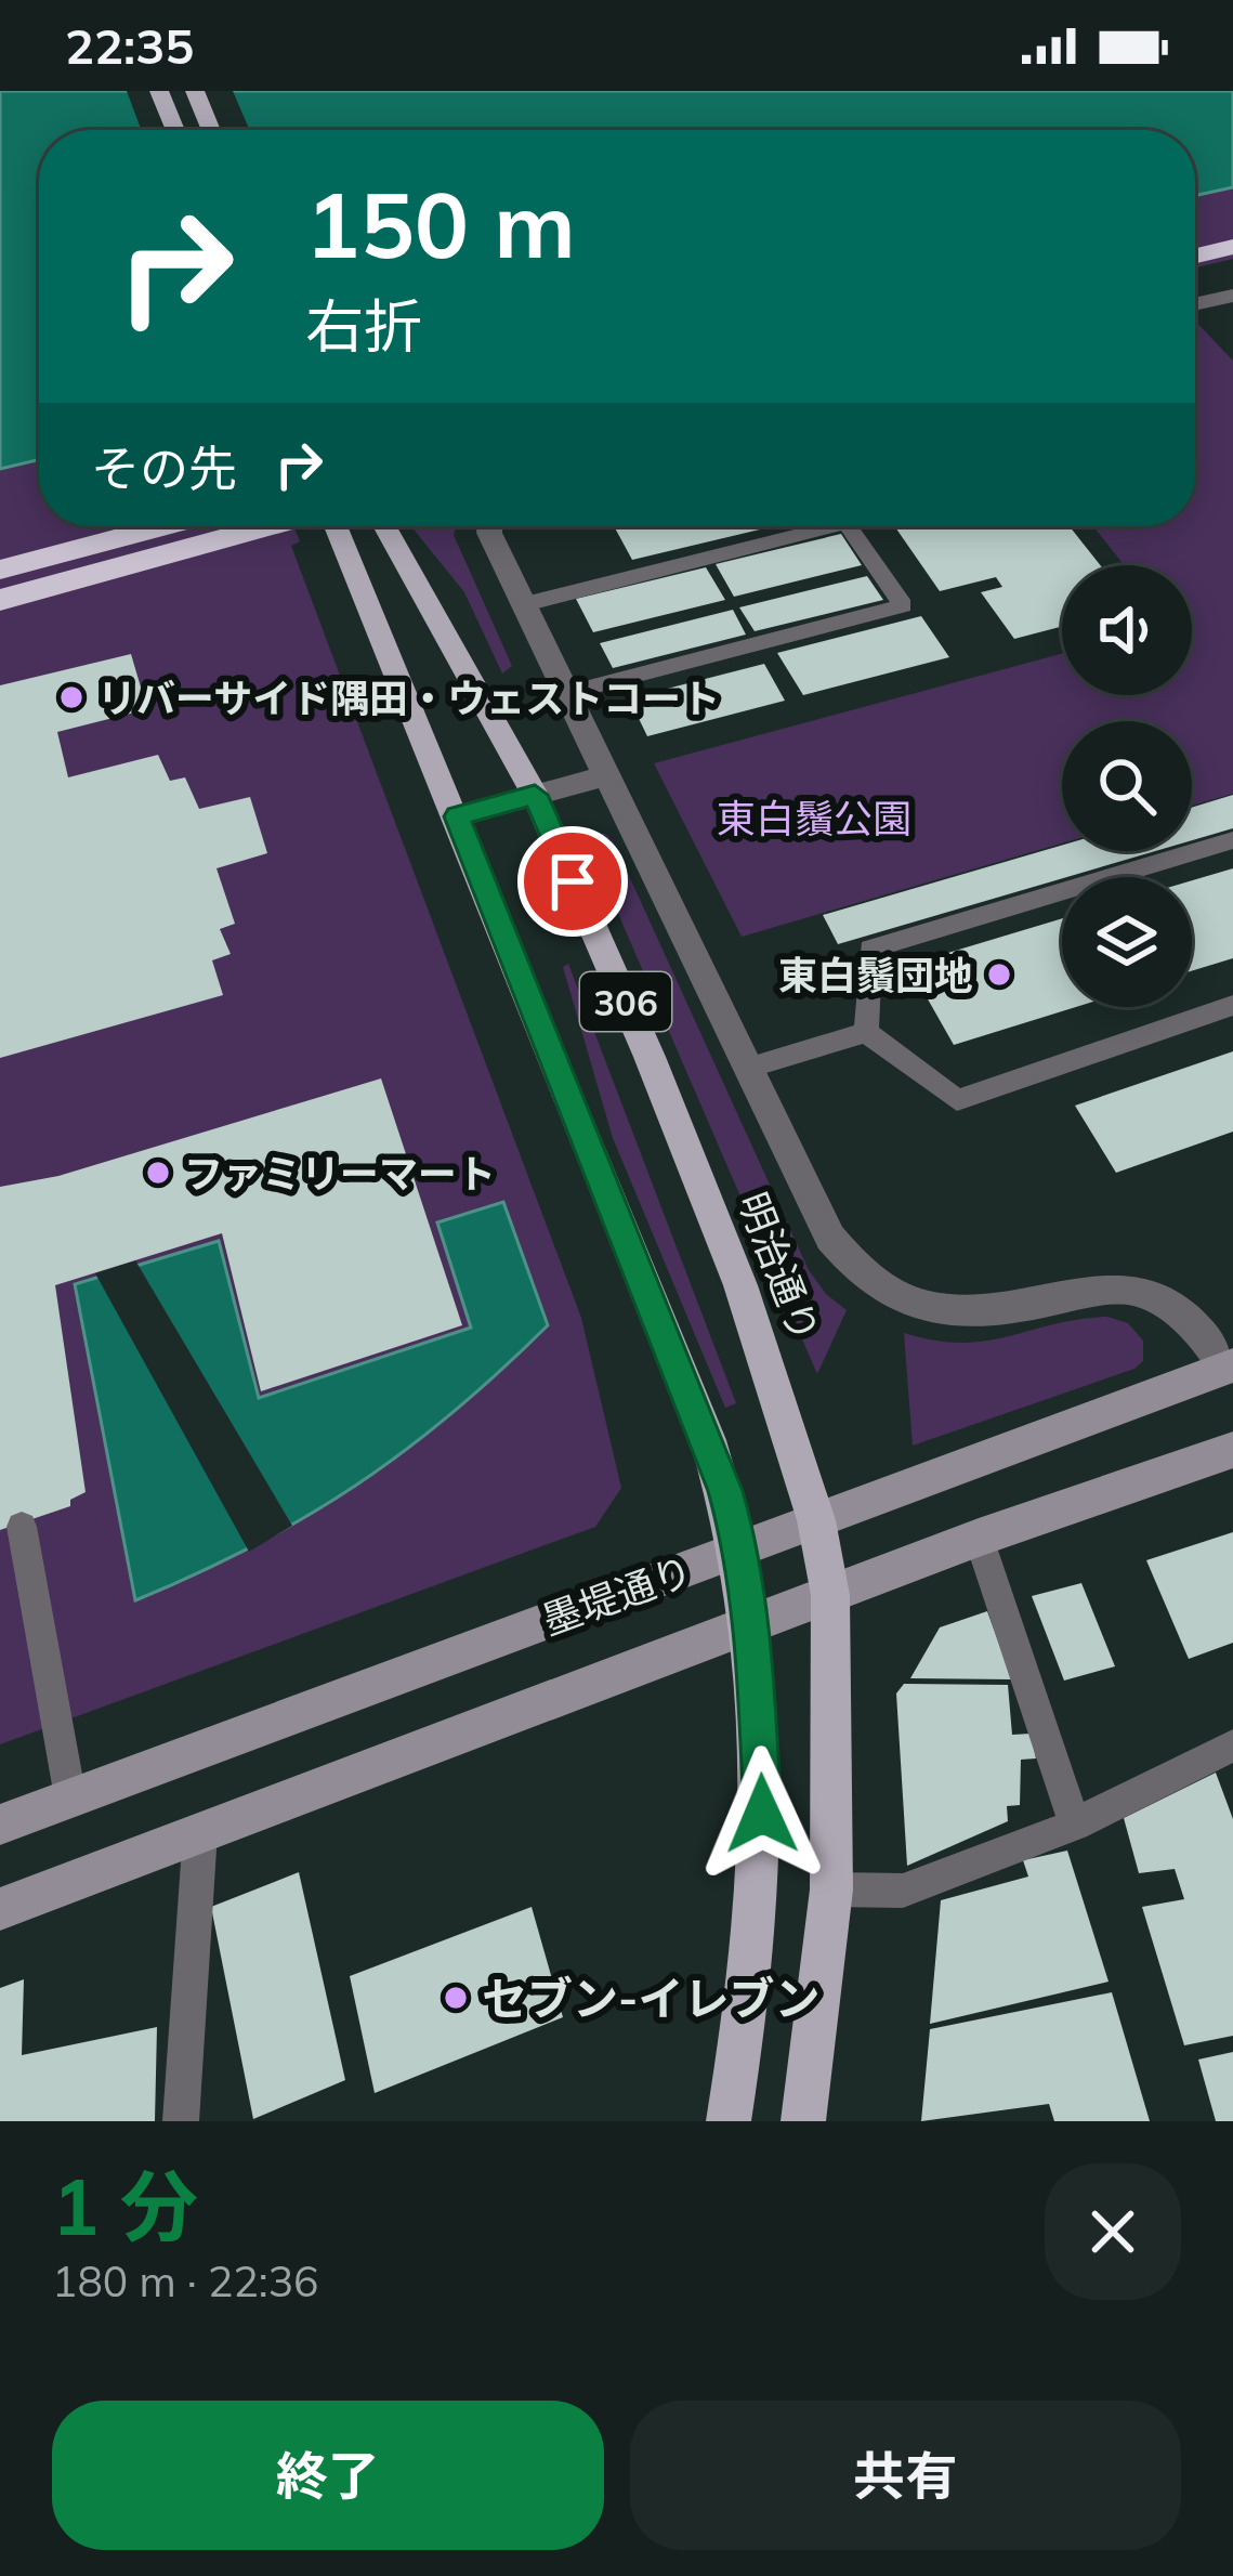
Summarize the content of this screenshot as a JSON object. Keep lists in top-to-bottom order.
{
  "streets": {
    "main road": ["306", "明治通り", "墨堤通り"]
  },
  "crossings": [
    ["306", "墨堤通り"],
    ["明治通り", "墨堤通り"]
  ],
  "parks": ["東白鬚公園"],
  "places": [
    "リバーサイド隅田・ウェストコート",
    "東白鬚団地",
    "ファミリーマート",
    "セブン-イレブン"
  ],
  "page": {
    "status": "22:35",
    "turn": ["150 m", "右折"],
    "then": "その先",
    "heading": ["1 分", "180 m · 22:36"],
    "buttons": ["終了", "共有"]
  }
}
